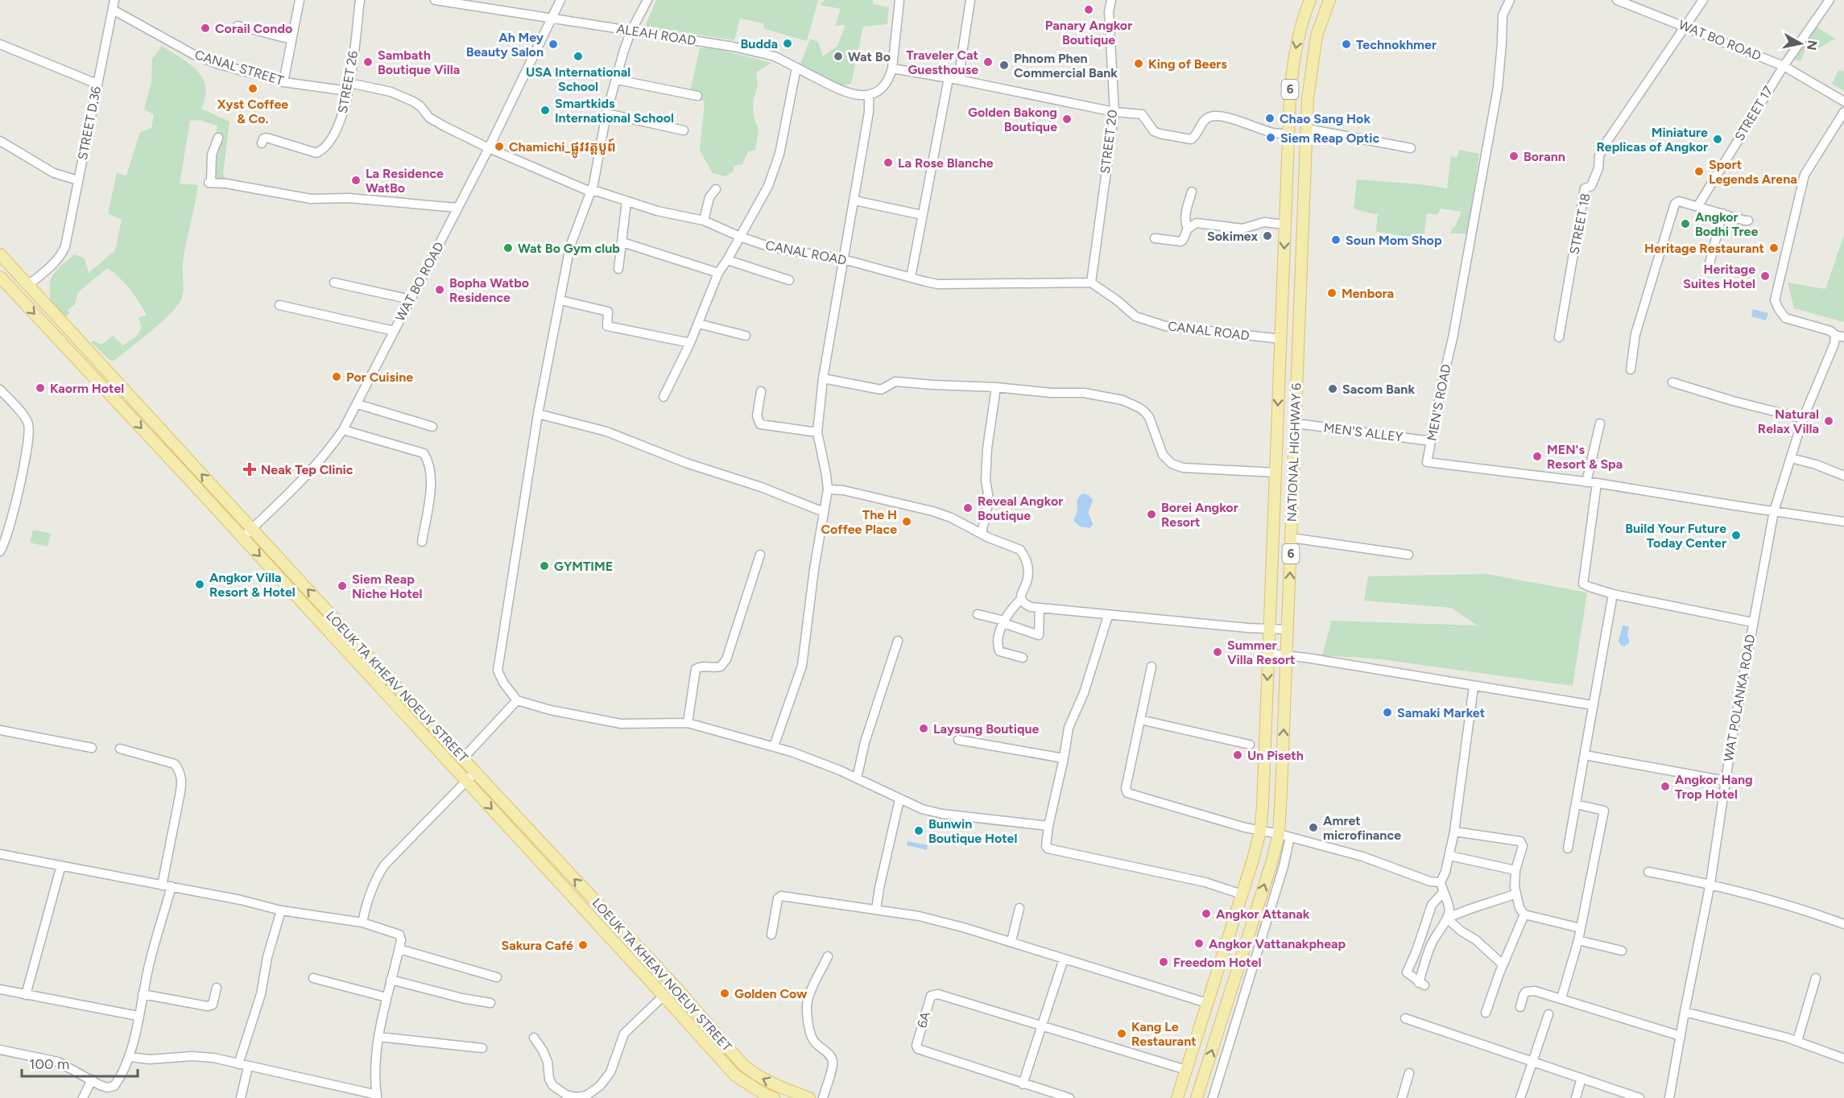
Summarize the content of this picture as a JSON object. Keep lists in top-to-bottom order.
{
  "streets": {
    "main road": ["6", "NATIONAL HIGHWAY 6", "LOEUK TA KHEAV NOEUY STREET"],
    "street": [
      "ALEAH ROAD",
      "WAT BO ROAD",
      "CANAL STREET",
      "STREET 26",
      "STREET 17",
      "STREET D.36",
      "STREET 20",
      "STREET 18",
      "CANAL ROAD",
      "MEN'S ROAD",
      "MEN'S ALLEY",
      "WAT POLANKA ROAD",
      "6A"
    ]
  },
  "crossings": [
    ["ALEAH ROAD", "WAT BO ROAD"],
    ["WAT BO ROAD", "STREET 17"],
    ["WAT BO ROAD", "STREET 18"],
    ["WAT BO ROAD", "CANAL ROAD"],
    ["WAT BO ROAD", "LOEUK TA KHEAV NOEUY STREET"],
    ["CANAL STREET", "STREET 26"],
    ["CANAL STREET", "STREET D.36"],
    ["CANAL STREET", "CANAL ROAD"],
    ["STREET 26", "CANAL ROAD"],
    ["STREET D.36", "LOEUK TA KHEAV NOEUY STREET"],
    ["STREET 20", "CANAL ROAD"],
    ["CANAL ROAD", "NATIONAL HIGHWAY 6"],
    ["MEN'S ROAD", "MEN'S ALLEY"],
    ["MEN'S ROAD", "WAT POLANKA ROAD"],
    ["MEN'S ALLEY", "NATIONAL HIGHWAY 6"],
    ["NATIONAL HIGHWAY 6", "6A"]
  ],
  "places": {
    "other": [
      "Panary Angkor Boutique",
      "Corail Condo",
      "Budda",
      "Ah Mey Beauty Salon",
      "Technokhmer",
      "USA International School",
      "Wat Bo",
      "Sambath Boutique Villa",
      "Traveler Cat Guesthouse",
      "King of Beers",
      "Phnom Phen Commercial Bank",
      "Xyst Coffee & Co.",
      "Smartkids International School",
      "Chao Sang Hok",
      "Golden Bakong Boutique",
      "Siem Reap Optic",
      "Miniature Replicas of Angkor",
      "Chamichi_ផ្លូវវត្តបូព៍",
      "Borann",
      "La Rose Blanche",
      "Sport Legends Arena",
      "La Residence WatBo",
      "Angkor Bodhi Tree",
      "Sokimex",
      "Soun Mom Shop",
      "Wat Bo Gym club",
      "Heritage Restaurant",
      "Heritage Suites Hotel",
      "Bopha Watbo Residence",
      "Menbora",
      "Por Cuisine",
      "Kaorm Hotel",
      "Sacom Bank",
      "Natural Relax Villa",
      "MEN's Resort & Spa",
      "Reveal Angkor Boutique",
      "Borei Angkor Resort",
      "The H Coffee Place",
      "Build Your Future Today Center",
      "GYMTIME",
      "Angkor Villa Resort & Hotel",
      "Siem Reap Niche Hotel",
      "Summer Villa Resort",
      "Samaki Market",
      "Laysung Boutique",
      "Un Piseth",
      "Angkor Hang Trop Hotel",
      "Amret microfinance",
      "Bunwin Boutique Hotel",
      "Angkor Attanak",
      "Angkor Vattanakpheap",
      "Sakura Café",
      "Freedom Hotel",
      "Golden Cow",
      "Kang Le Restaurant"
    ],
    "health": ["Neak Tep Clinic"]
  },
  "scale_bar": "100 m",
  "north": "right"
}
